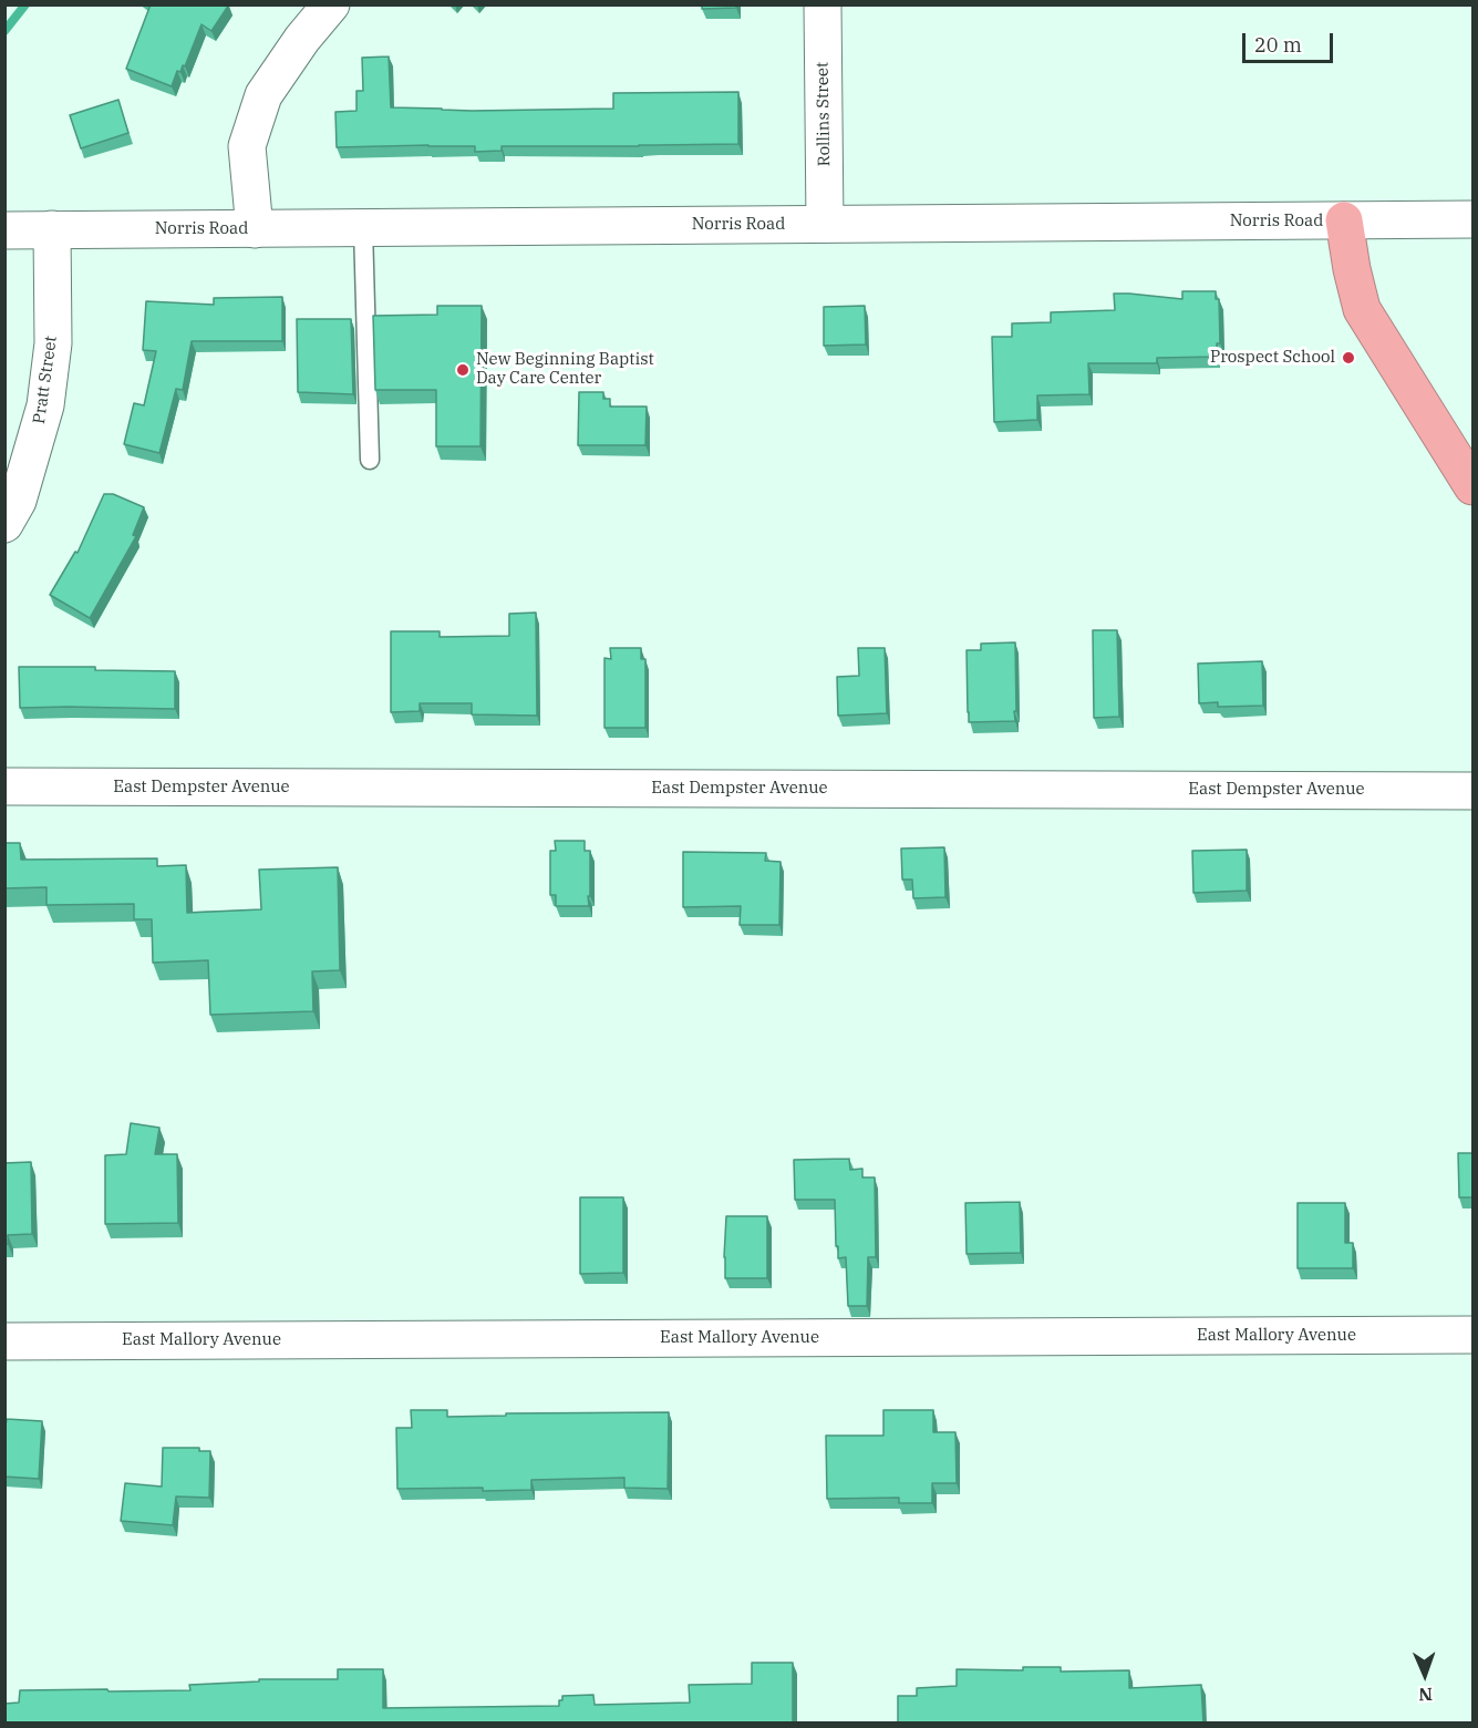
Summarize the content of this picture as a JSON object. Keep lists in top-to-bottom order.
{
  "streets": {
    "street": [
      "Rollins Street",
      "Norris Road",
      "Pratt Street",
      "East Dempster Avenue",
      "East Mallory Avenue"
    ]
  },
  "crossings": [
    ["Rollins Street", "Norris Road"],
    ["Norris Road", "Pratt Street"]
  ],
  "places": ["Prospect School", "New Beginning Baptist Day Care Center"],
  "scale_bar": "20 m",
  "north": "bottom"
}
